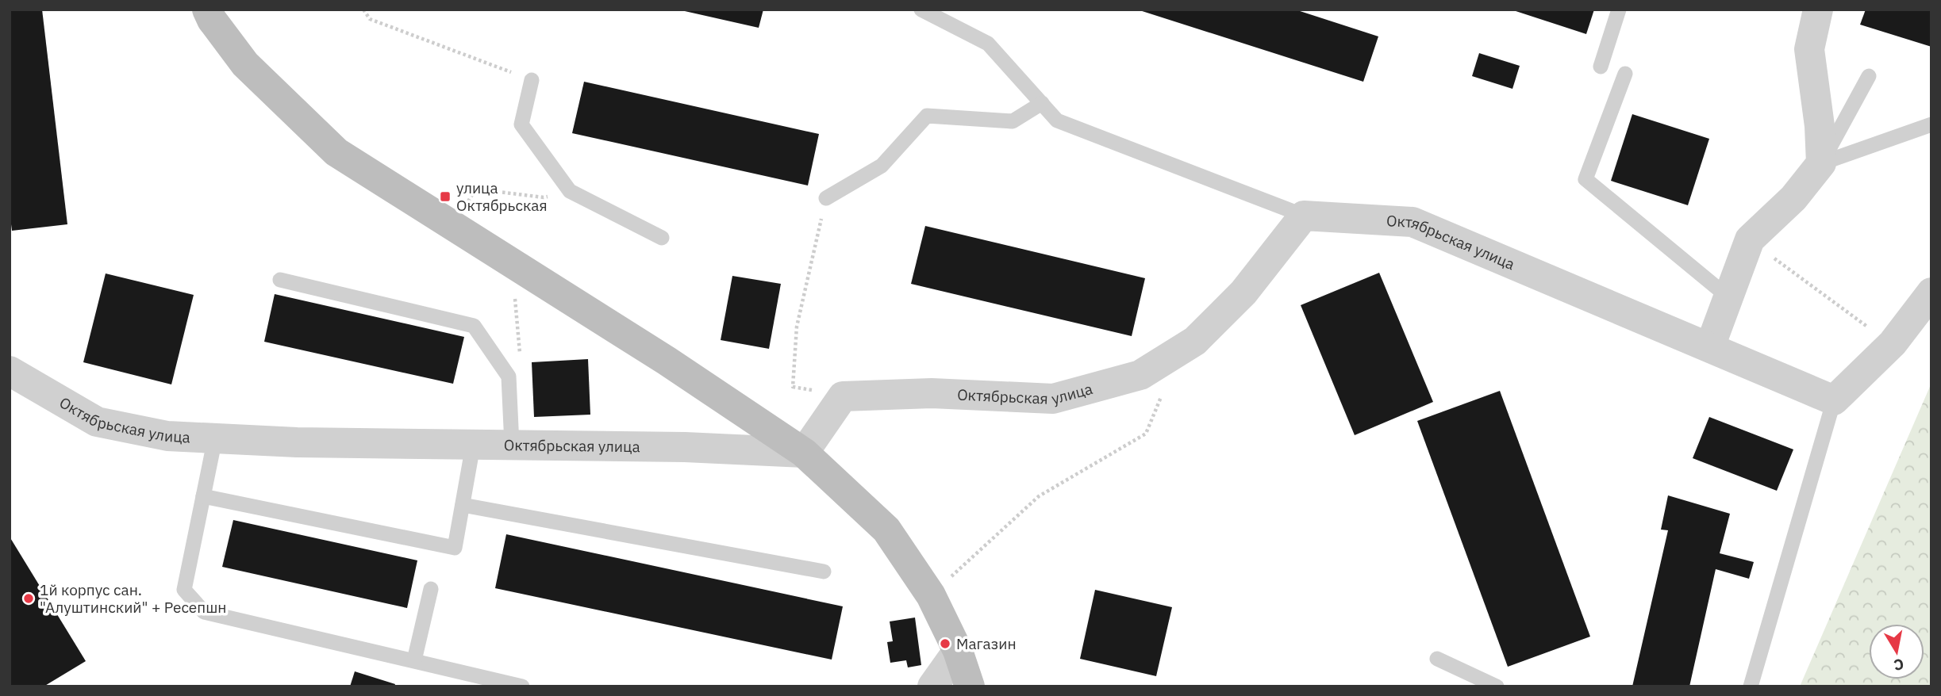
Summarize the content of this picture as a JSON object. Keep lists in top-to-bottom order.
{
  "streets": {
    "street": ["Октябрьская улица"]
  },
  "places": {
    "transit": ["улица Октябрьская"],
    "other": ["1й корпус сан. \"Алуштинский\" + Ресепшн", "Магазин"]
  },
  "north": "bottom"
}
